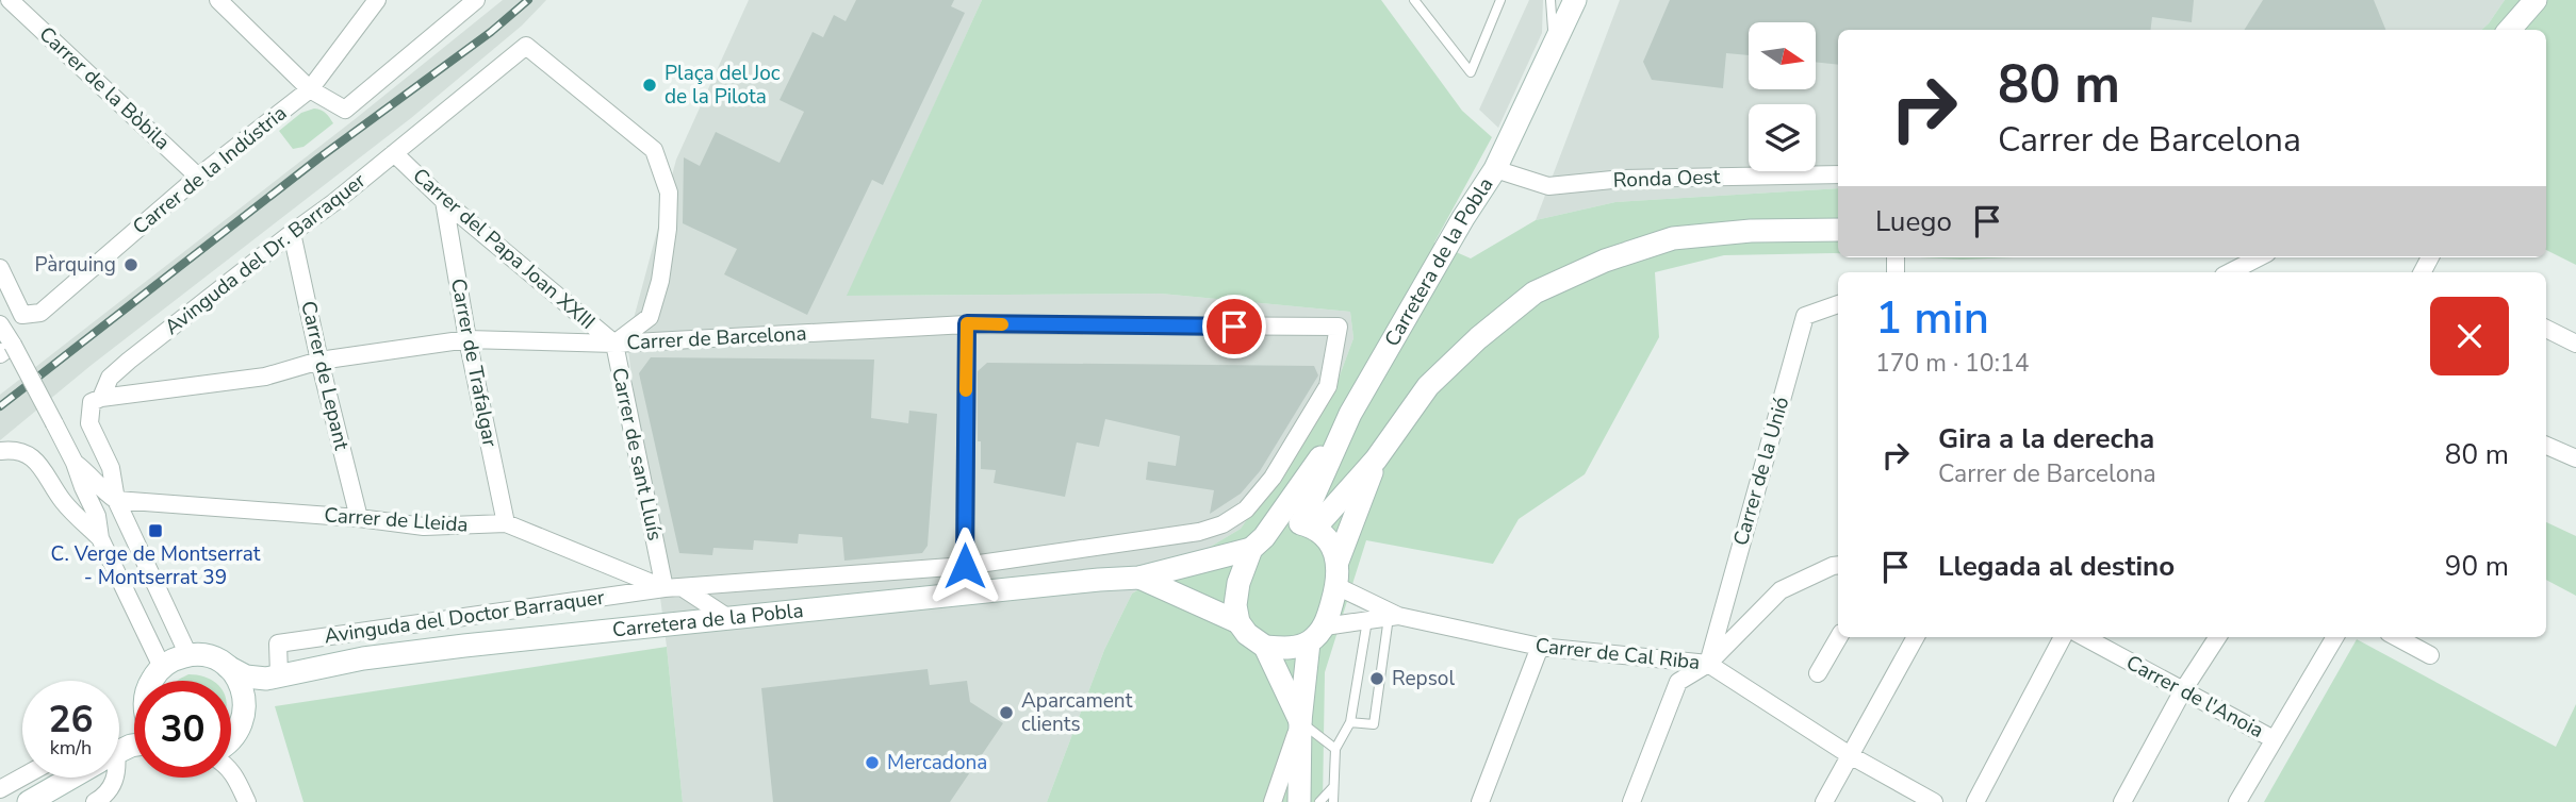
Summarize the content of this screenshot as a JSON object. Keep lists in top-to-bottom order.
{
  "streets": {
    "street": [
      "Carrer de la Bòbila",
      "Carrer de la Indústria",
      "Ronda Oest",
      "Carrer del Papa Joan XXIII",
      "Avinguda del Dr. Barraquer",
      "Carretera de la Pobla",
      "Carrer de Barcelona",
      "Carrer de Trafalgar",
      "Carrer de Lepant",
      "Carrer de sant Lluís",
      "Carrer de la Unió",
      "Carrer de Lleida",
      "Avinguda del Doctor Barraquer",
      "Carrer de Cal Riba",
      "Carrer de l'Anoia"
    ]
  },
  "crossings": [
    ["Carrer de la Bòbila", "Carrer de la Indústria"],
    ["Ronda Oest", "Carretera de la Pobla"],
    ["Carrer del Papa Joan XXIII", "Avinguda del Dr. Barraquer"],
    ["Carrer del Papa Joan XXIII", "Carrer de Barcelona"],
    ["Carrer del Papa Joan XXIII", "Carrer de Trafalgar"],
    ["Carrer del Papa Joan XXIII", "Carrer de sant Lluís"],
    ["Avinguda del Dr. Barraquer", "Carrer de Barcelona"],
    ["Avinguda del Dr. Barraquer", "Carrer de Lepant"],
    ["Avinguda del Dr. Barraquer", "Carrer de sant Lluís"],
    ["Avinguda del Dr. Barraquer", "Carrer de Lleida"],
    ["Carretera de la Pobla", "Avinguda del Doctor Barraquer"],
    ["Carretera de la Pobla", "Carrer de Cal Riba"],
    ["Carrer de Barcelona", "Carrer de Trafalgar"],
    ["Carrer de Barcelona", "Carrer de Lepant"],
    ["Carrer de Barcelona", "Carrer de sant Lluís"],
    ["Carrer de Barcelona", "Avinguda del Doctor Barraquer"],
    ["Carrer de Trafalgar", "Carrer de Lleida"],
    ["Carrer de Lepant", "Carrer de Lleida"],
    ["Carrer de sant Lluís", "Carrer de Lleida"],
    ["Carrer de sant Lluís", "Avinguda del Doctor Barraquer"],
    ["Carrer de la Unió", "Carrer de Cal Riba"],
    ["Carrer de Lleida", "Avinguda del Doctor Barraquer"]
  ],
  "places": {
    "other": [
      "Plaça del Joc de la Pilota",
      "Pàrquing",
      "Repsol",
      "Aparcament clients",
      "Mercadona"
    ],
    "transit": ["C. Verge de Montserrat - Montserrat 39"]
  },
  "north": "right",
  "page": {
    "turn": ["80 m", "Carrer de Barcelona"],
    "then": "Luego",
    "heading": ["1 min", "170 m · 10:14"],
    "list": [
      {
        "name": "Gira a la derecha",
        "note": "Carrer de Barcelona",
        "value": "80 m"
      },
      {
        "name": "Llegada al destino",
        "value": "90 m"
      }
    ],
    "speed": "26 km/h",
    "limit": "30"
  }
}
